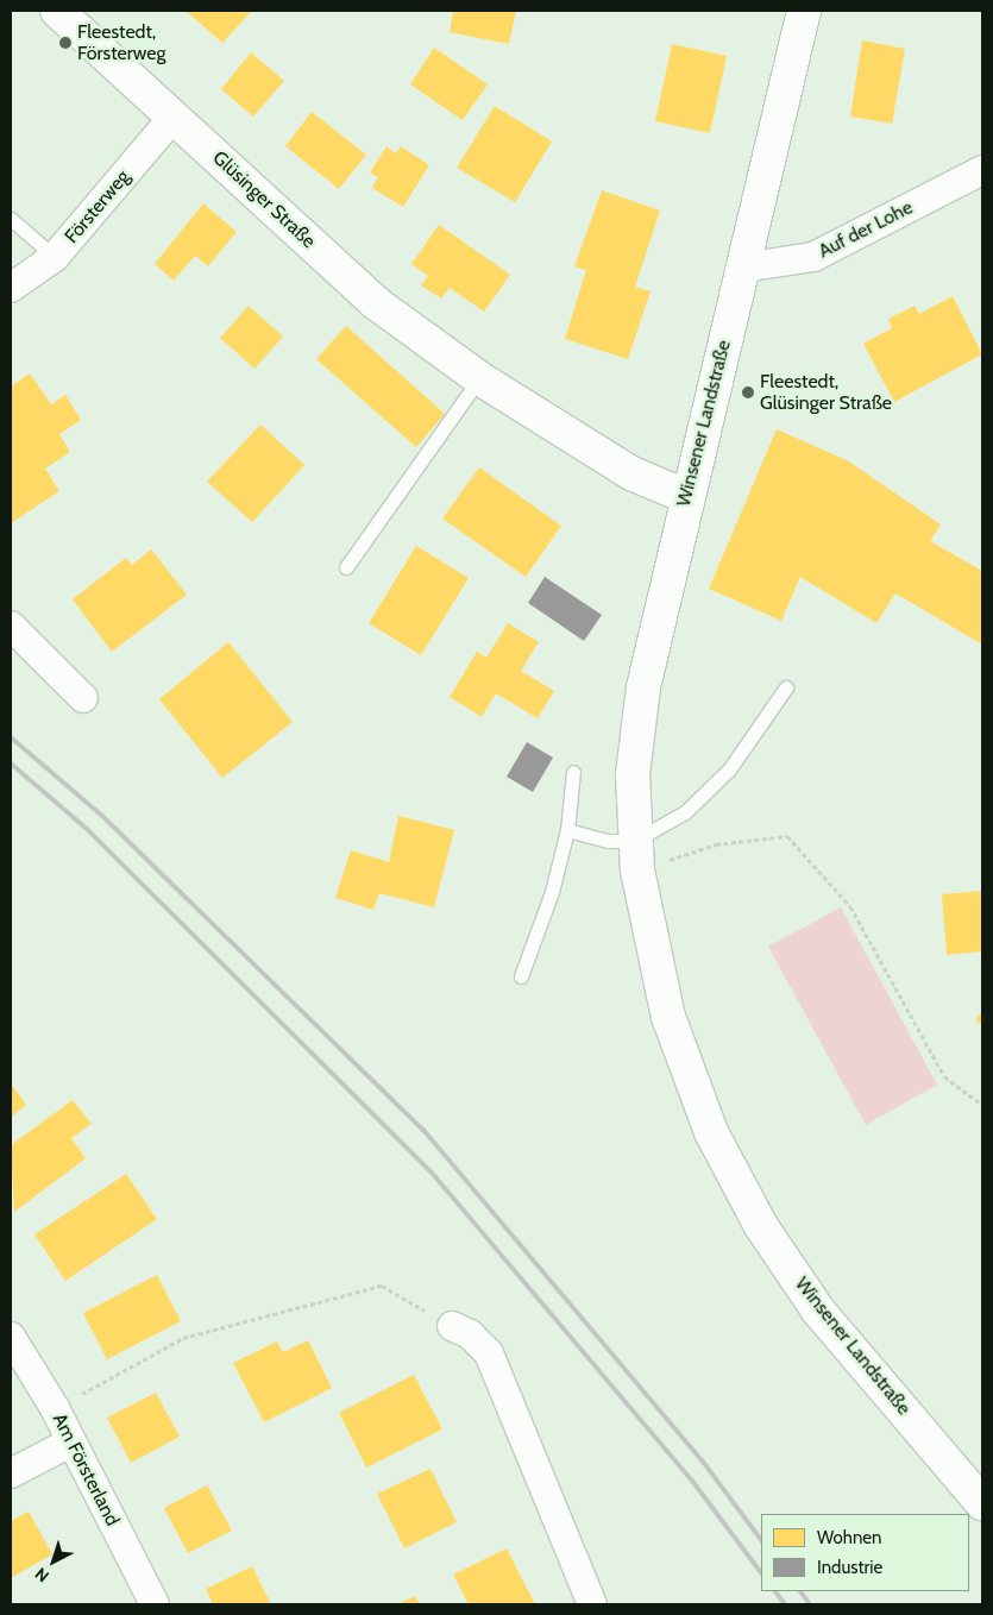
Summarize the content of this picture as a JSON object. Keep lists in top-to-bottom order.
{
  "streets": {
    "street": [
      "Glüsinger Straße",
      "Försterweg",
      "Auf der Lohe",
      "Winsener Landstraße",
      "Am Försterland"
    ]
  },
  "crossings": [
    ["Glüsinger Straße", "Försterweg"],
    ["Glüsinger Straße", "Winsener Landstraße"],
    ["Auf der Lohe", "Winsener Landstraße"]
  ],
  "places": ["Fleestedt, Försterweg", "Fleestedt, Glüsinger Straße"],
  "legend": ["Wohnen", "Industrie"],
  "north": "bottom left"
}
